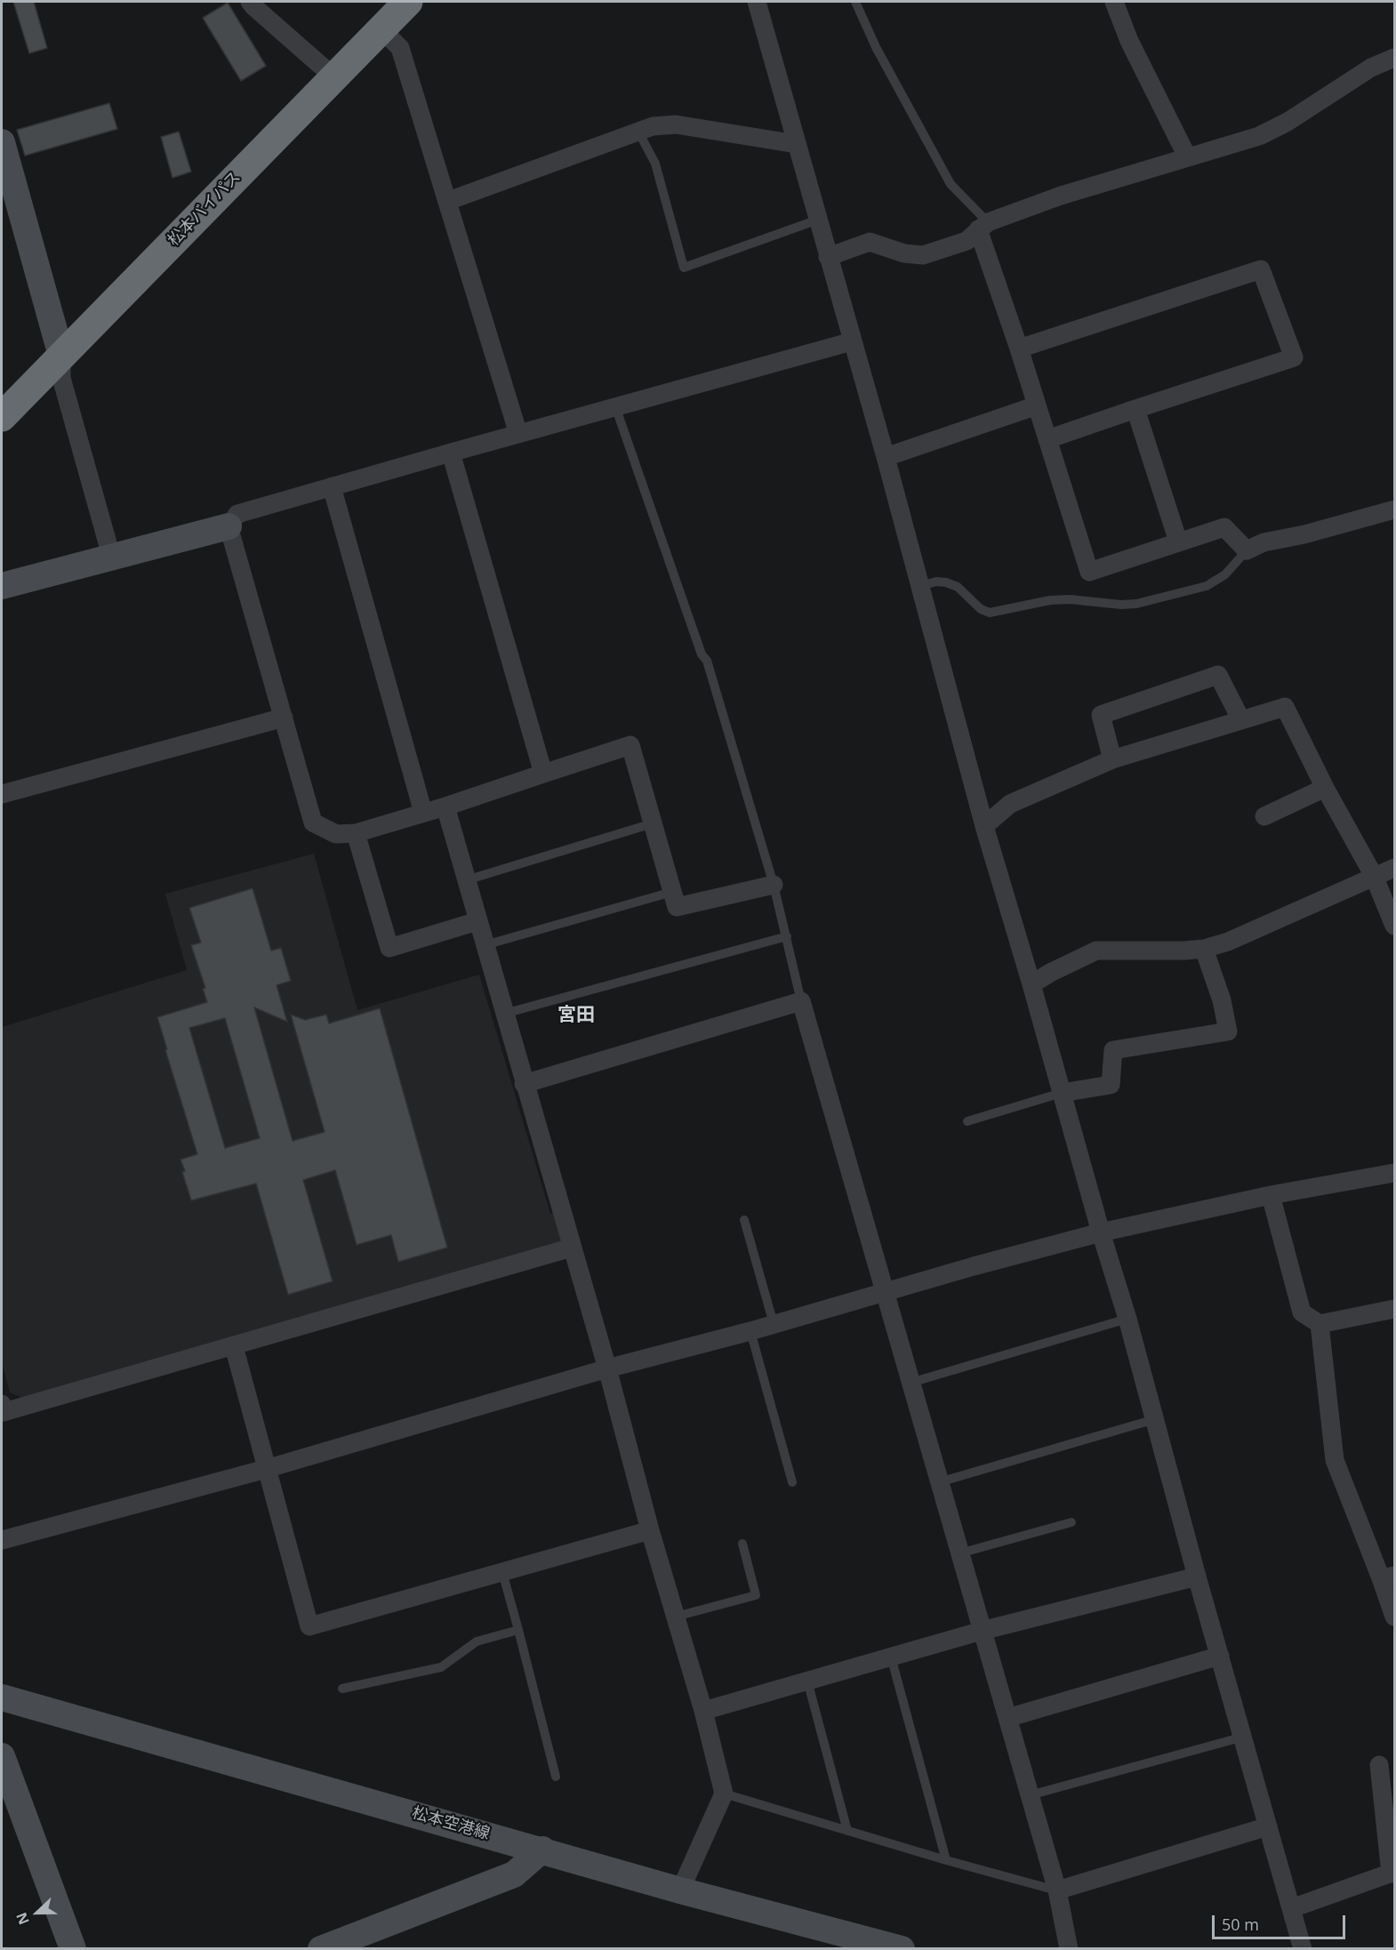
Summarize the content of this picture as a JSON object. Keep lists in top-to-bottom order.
{
  "streets": {
    "highway": ["松本バイパス"],
    "main road": ["松本空港線"]
  },
  "districts": ["宮田"],
  "scale_bar": "50 m",
  "north": "left"
}
